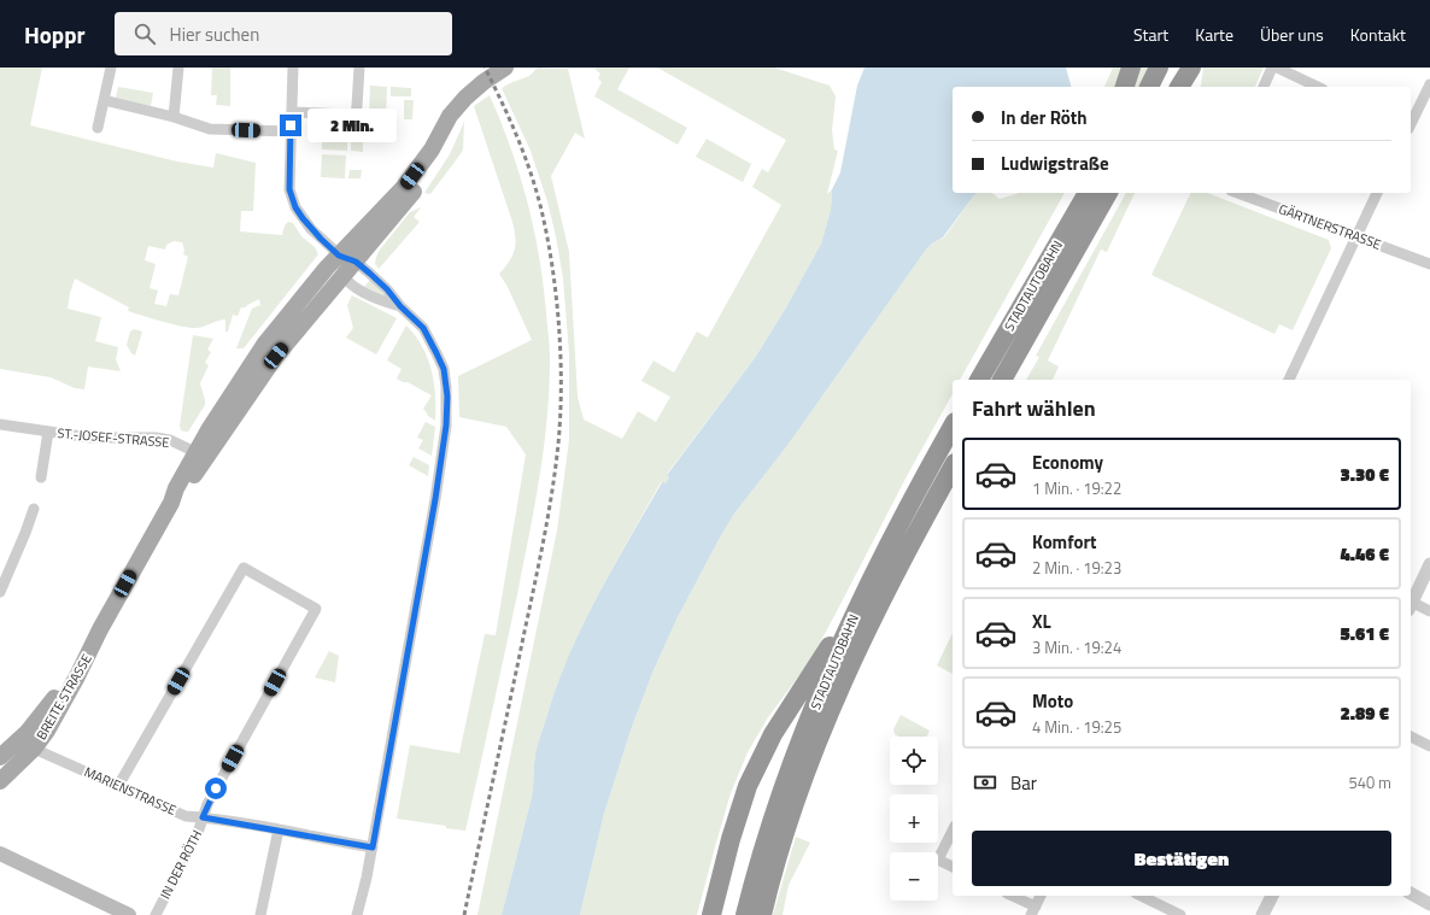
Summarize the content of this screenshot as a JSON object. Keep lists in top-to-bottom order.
{
  "streets": {
    "highway": ["STADTAUTOBAHN"],
    "main road": ["BREITE STRASSE"],
    "street": [
      "GÄRTNERSTRASSE",
      "ST.-JOSEF-STRASSE",
      "MARIENSTRASSE",
      "IN DER RÖTH"
    ]
  },
  "crossings": [
    ["ST.-JOSEF-STRASSE", "BREITE STRASSE"],
    ["BREITE STRASSE", "MARIENSTRASSE"],
    ["MARIENSTRASSE", "IN DER RÖTH"]
  ],
  "page": {
    "header": "Hoppr",
    "search": "Hier suchen",
    "nav": [
      "Start",
      "Karte",
      "Über uns",
      "Kontakt"
    ],
    "banner": ["In der Röth", "Ludwigstraße"],
    "bubble": "2 Min.",
    "heading": "Fahrt wählen",
    "list": [
      {
        "name": "Economy",
        "note": "1 Min. · 19:22",
        "value": "3.30 €"
      },
      {
        "name": "Komfort",
        "note": "2 Min. · 19:23",
        "value": "4.46 €"
      },
      {
        "name": "XL",
        "note": "3 Min. · 19:24",
        "value": "5.61 €"
      },
      {
        "name": "Moto",
        "note": "4 Min. · 19:25",
        "value": "2.89 €"
      }
    ],
    "map_buttons": ["+", "−"],
    "pay": ["Bar", "540 m"],
    "buttons": "Bestätigen"
  }
}
